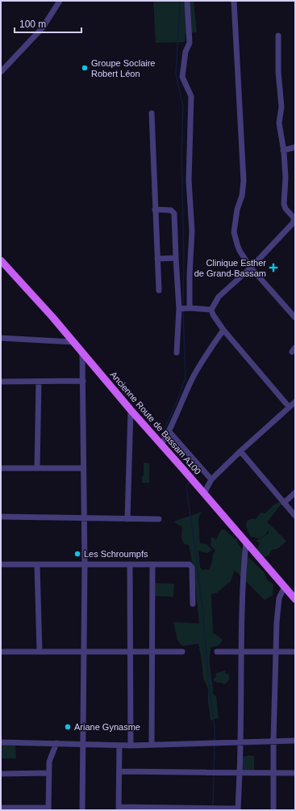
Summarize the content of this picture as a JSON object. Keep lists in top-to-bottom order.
{
  "streets": {
    "main road": ["Ancienne Route de Bassam A100"]
  },
  "places": {
    "other": ["Groupe Soclaire Robert Léon", "Les Schroumpfs", "Ariane Gynasme"],
    "health": ["Clinique Esther de Grand-Bassam"]
  },
  "scale_bar": "100 m"
}
